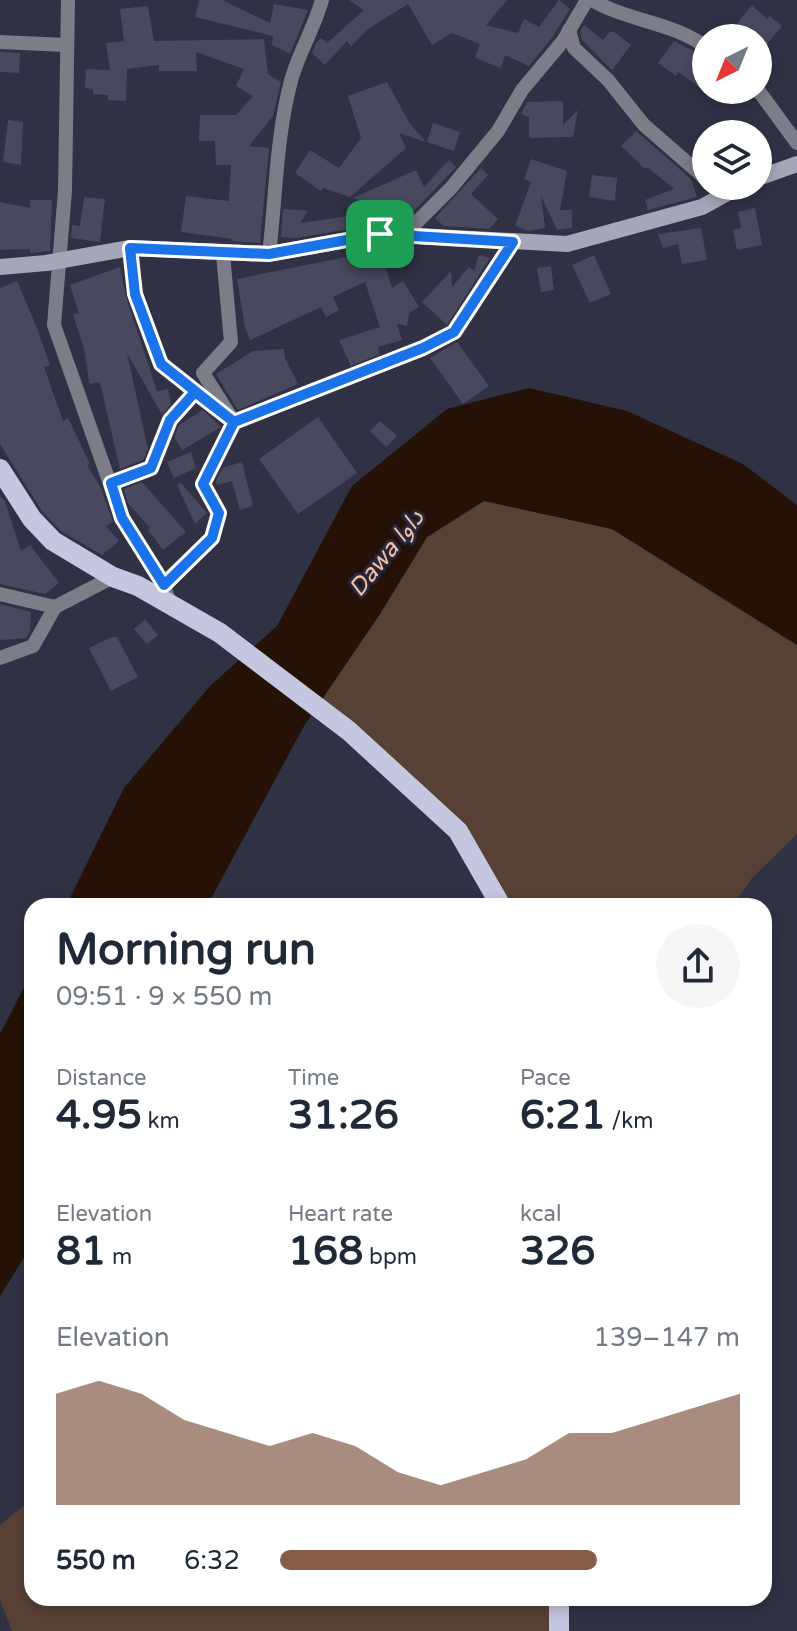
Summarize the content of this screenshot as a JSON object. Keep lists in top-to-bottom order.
{
  "water": ["Dawa داوا"],
  "north": "bottom left",
  "page": {
    "heading": ["Morning run", "09:51 · 9 × 550 m"],
    "stats": [
      ["Distance", "4.95 km"],
      ["Time", "31:26"],
      ["Pace", "6:21 /km"],
      ["Elevation", "81 m"],
      ["Heart rate", "168 bpm"],
      ["kcal", "326"]
    ],
    "chart": ["Elevation", "139–147 m"],
    "list": [
      {
        "name": "550 m",
        "note": "6:32"
      }
    ]
  }
}
